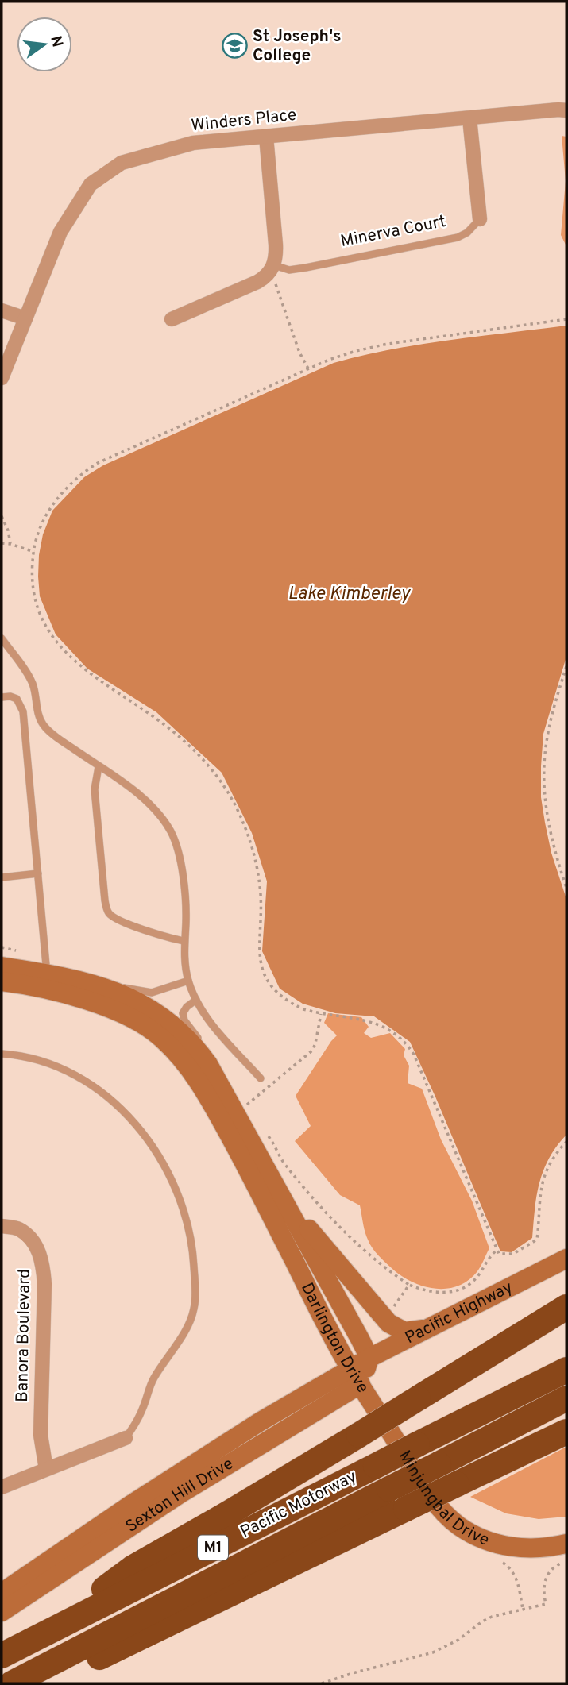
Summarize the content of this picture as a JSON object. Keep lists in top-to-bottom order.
{
  "streets": {
    "highway": ["Pacific Motorway", "M1"],
    "street": [
      "Winders Place",
      "Minerva Court",
      "Pacific Highway",
      "Darlington Drive",
      "Banora Boulevard",
      "Minjungbal Drive",
      "Sexton Hill Drive"
    ]
  },
  "crossings": [
    ["Winders Place", "Minerva Court"],
    ["Pacific Highway", "Darlington Drive"],
    ["Pacific Highway", "Minjungbal Drive"],
    ["Pacific Highway", "Sexton Hill Drive"],
    ["Darlington Drive", "Minjungbal Drive"],
    ["Darlington Drive", "Sexton Hill Drive"],
    ["Minjungbal Drive", "Sexton Hill Drive"]
  ],
  "water": ["Lake Kimberley"],
  "places": {
    "school or university": ["St Joseph's College"]
  },
  "north": "right"
}
